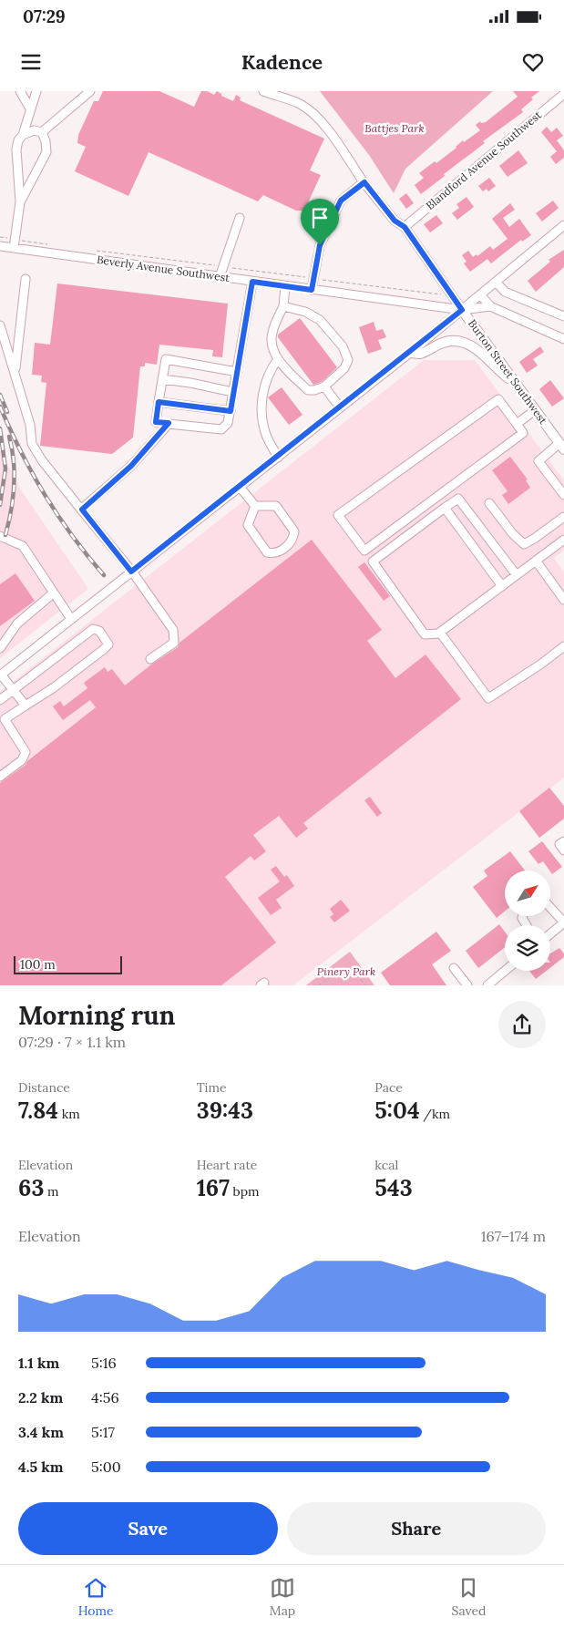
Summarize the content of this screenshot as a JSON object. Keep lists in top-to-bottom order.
{
  "streets": {
    "main road": ["Burton Street Southwest"],
    "street": ["Blandford Avenue Southwest", "Beverly Avenue Southwest"]
  },
  "crossings": [
    ["Blandford Avenue Southwest", "Burton Street Southwest"],
    ["Beverly Avenue Southwest", "Burton Street Southwest"]
  ],
  "parks": ["Battjes Park", "Pinery Park"],
  "scale_bar": "100 m",
  "north": "top right",
  "page": {
    "status": "07:29",
    "header": "Kadence",
    "scale": "100 m",
    "heading": ["Morning run", "07:29 · 7 × 1.1 km"],
    "stats": [
      ["Distance", "7.84 km"],
      ["Time", "39:43"],
      ["Pace", "5:04 /km"],
      ["Elevation", "63 m"],
      ["Heart rate", "167 bpm"],
      ["kcal", "543"]
    ],
    "chart": ["Elevation", "167–174 m"],
    "list": [
      {
        "name": "1.1 km",
        "note": "5:16"
      },
      {
        "name": "2.2 km",
        "note": "4:56"
      },
      {
        "name": "3.4 km",
        "note": "5:17"
      },
      {
        "name": "4.5 km",
        "note": "5:00"
      }
    ],
    "buttons": ["Save", "Share"],
    "tabs": ["Home", "Map", "Saved"]
  }
}
